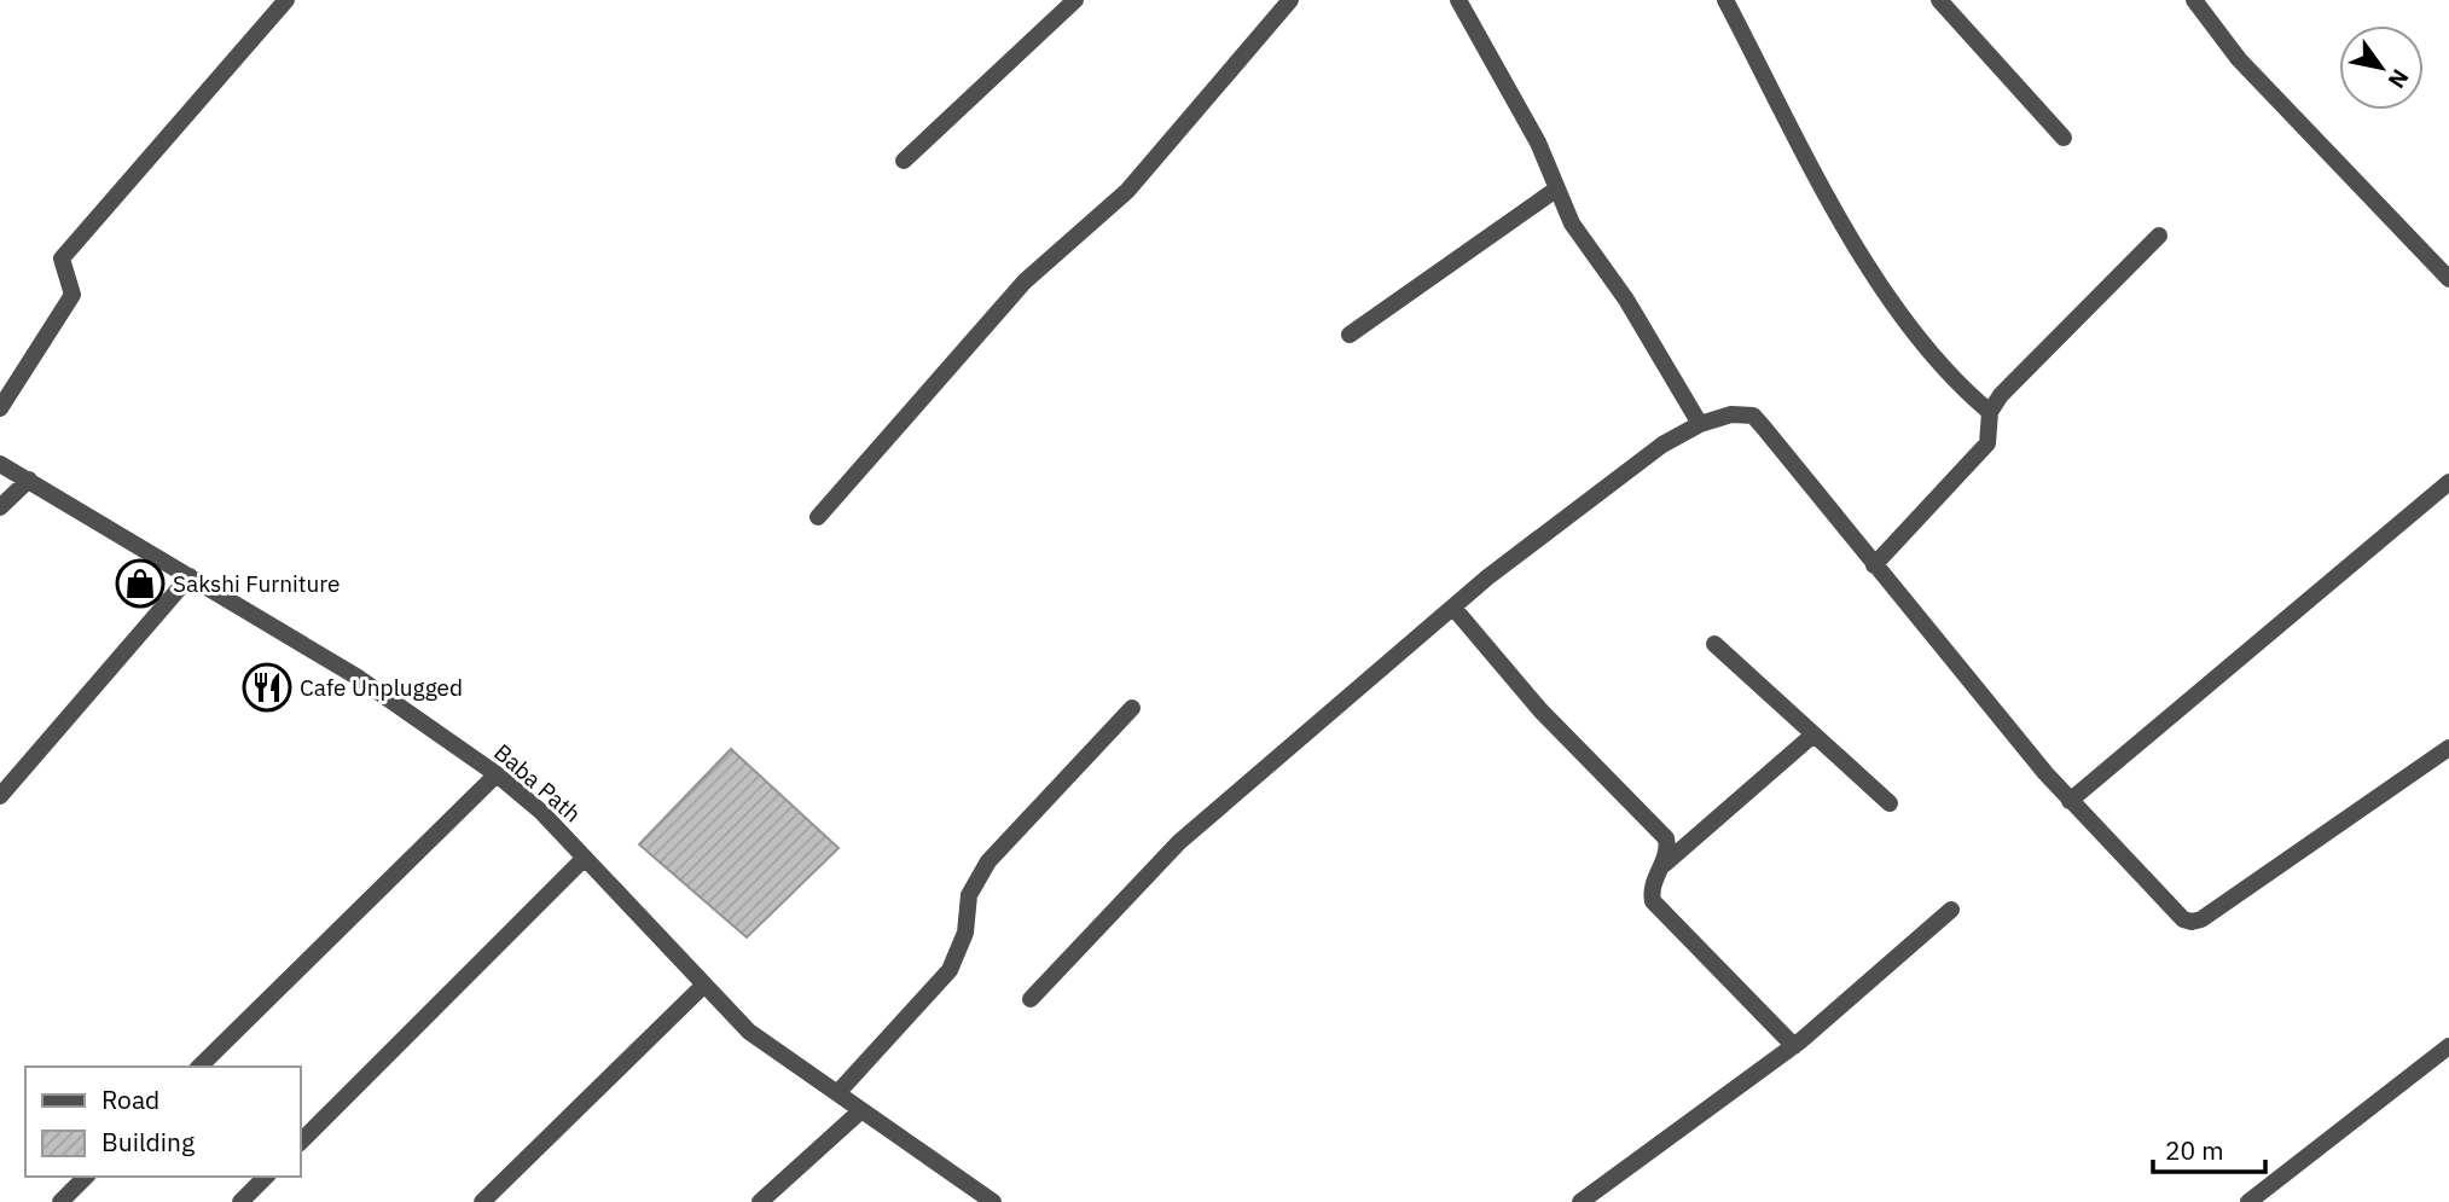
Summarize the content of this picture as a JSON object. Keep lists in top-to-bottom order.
{
  "streets": {
    "street": ["Baba Path"]
  },
  "places": {
    "shop": ["Sakshi Furniture"],
    "restaurant": ["Cafe Unplugged"]
  },
  "legend": ["Road", "Building"],
  "scale_bar": "20 m",
  "north": "bottom right"
}
